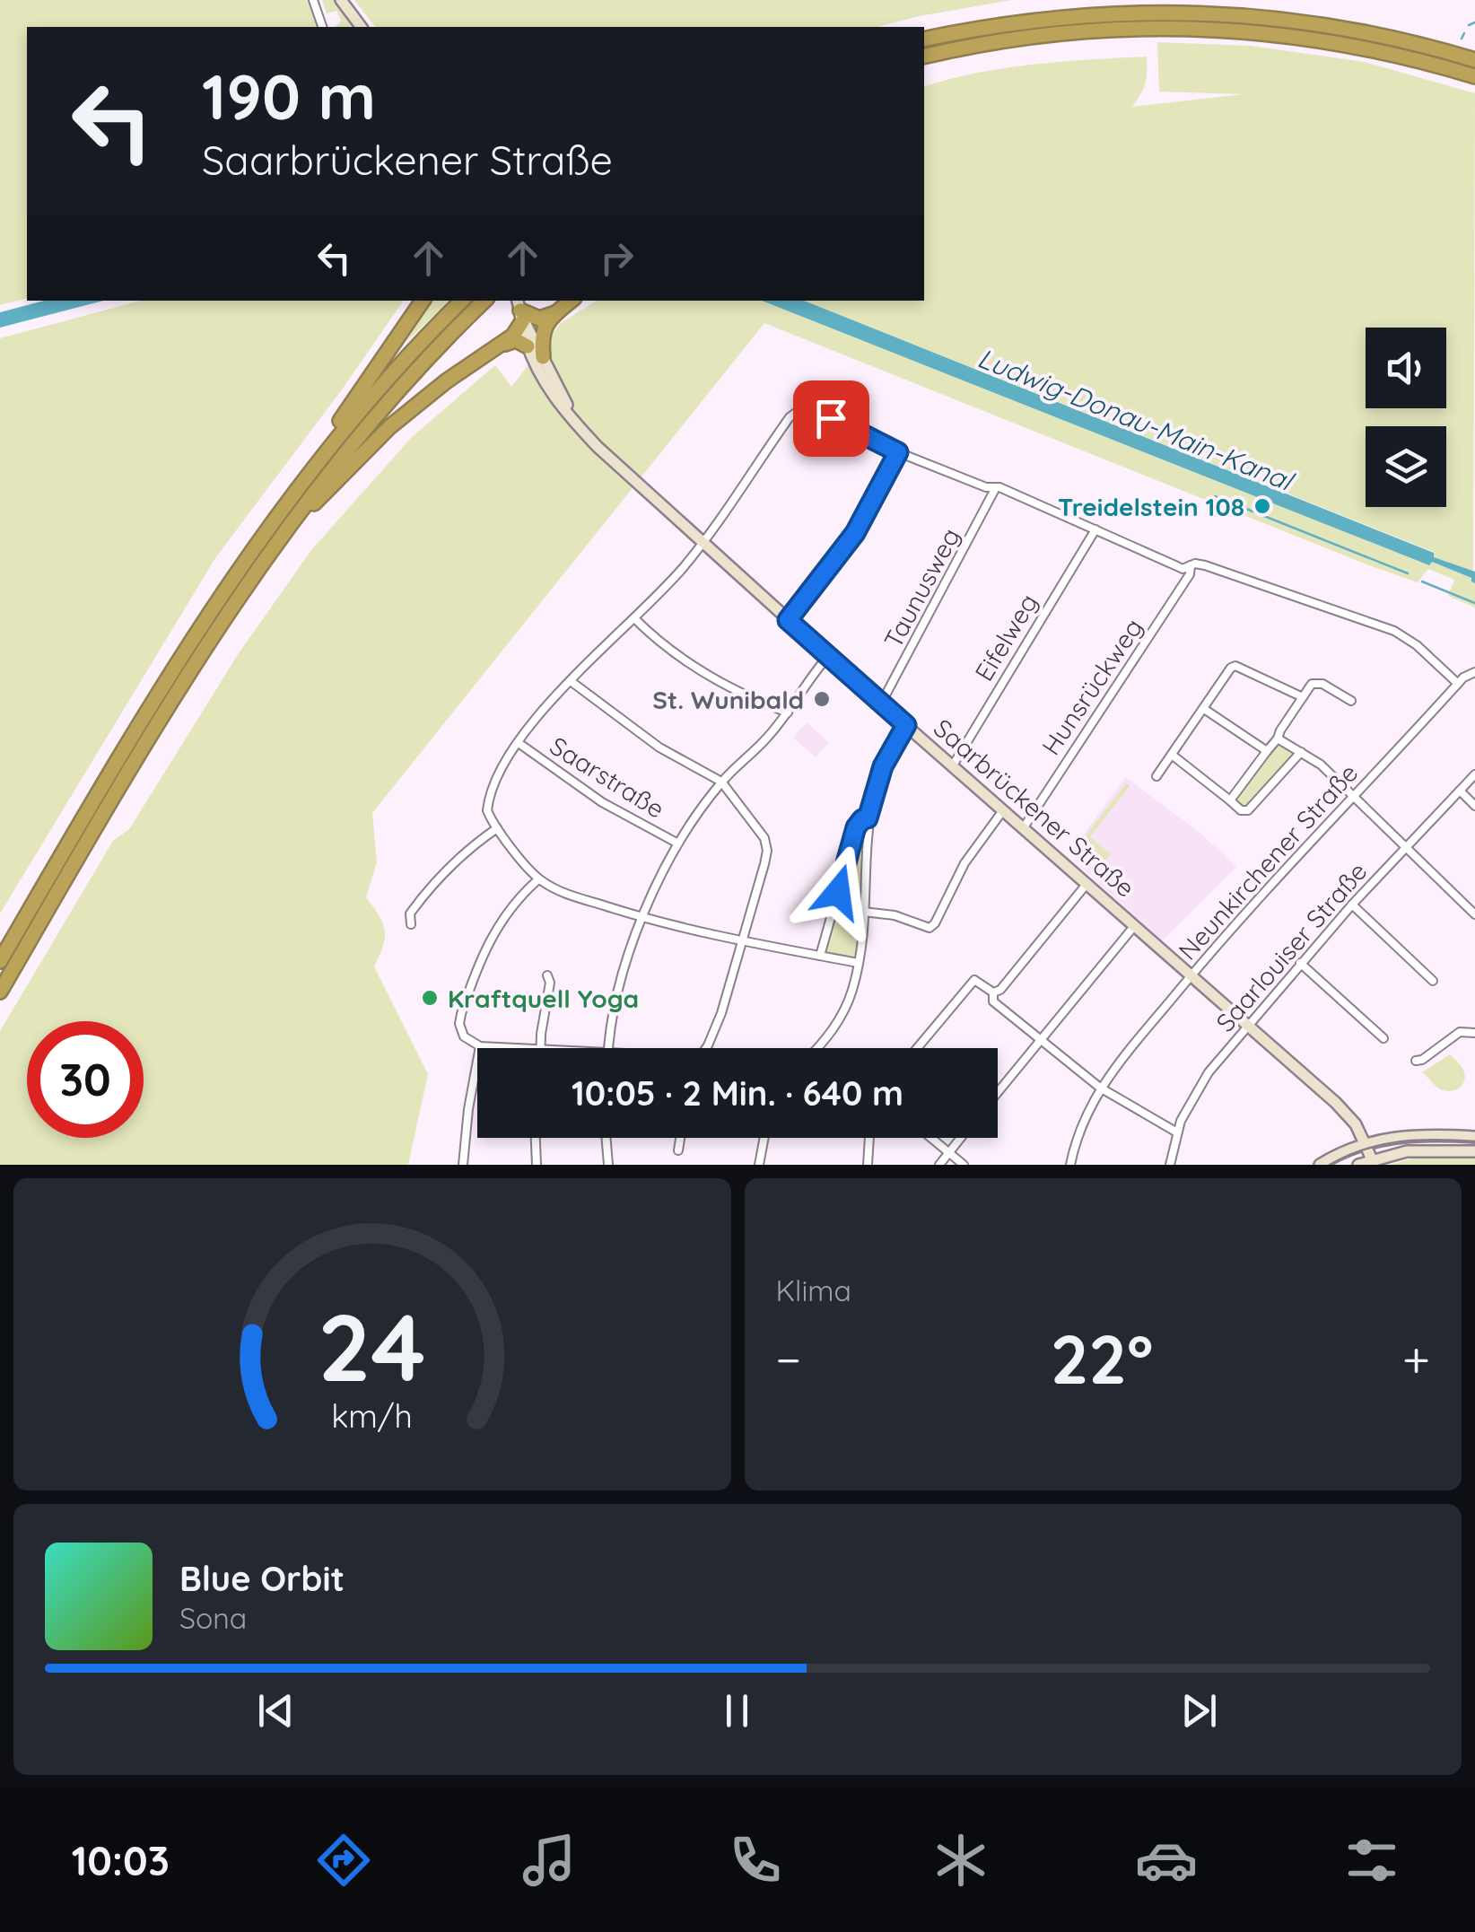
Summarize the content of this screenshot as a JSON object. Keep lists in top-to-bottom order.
{
  "streets": {
    "main road": ["Saarbrückener Straße"],
    "street": [
      "Taunusweg",
      "Eifelweg",
      "Hunsrückweg",
      "Saarstraße",
      "Neunkirchener Straße",
      "Saarlouiser Straße"
    ]
  },
  "crossings": [
    ["Taunusweg", "Saarbrückener Straße"],
    ["Eifelweg", "Saarbrückener Straße"],
    ["Hunsrückweg", "Saarbrückener Straße"],
    ["Saarbrückener Straße", "Neunkirchener Straße"],
    ["Saarbrückener Straße", "Saarlouiser Straße"]
  ],
  "water": ["Ludwig-Donau-Main-Kanal"],
  "places": ["Treidelstein 108", "St. Wunibald", "Kraftquell Yoga"],
  "page": {
    "turn": ["190 m", "Saarbrückener Straße"],
    "limit": "30",
    "trip": "10:05 · 2 Min. · 640 m",
    "tile": "Klima",
    "heat": ["−", "22°", "+"],
    "song": ["Blue Orbit", "Sona"],
    "tabs": "10:03",
    "gauge": ["24", "km/h"]
  }
}
